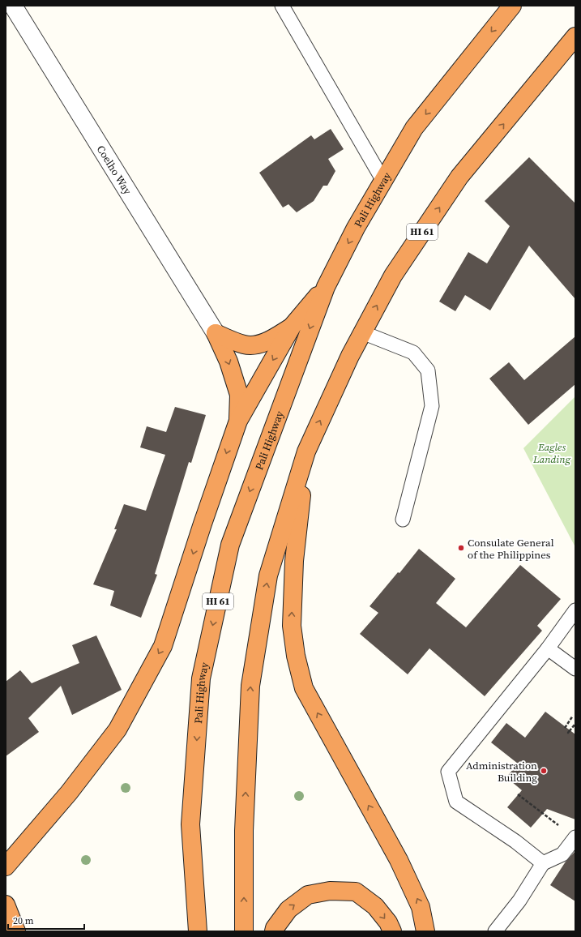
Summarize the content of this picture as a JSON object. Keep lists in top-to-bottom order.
{
  "streets": {
    "highway": ["Pali Highway", "HI 61"],
    "street": ["Coelho Way"]
  },
  "parks": ["Eagles Landing"],
  "places": ["Consulate General of the Philippines", "Administration Building"],
  "scale_bar": "20 m"
}
